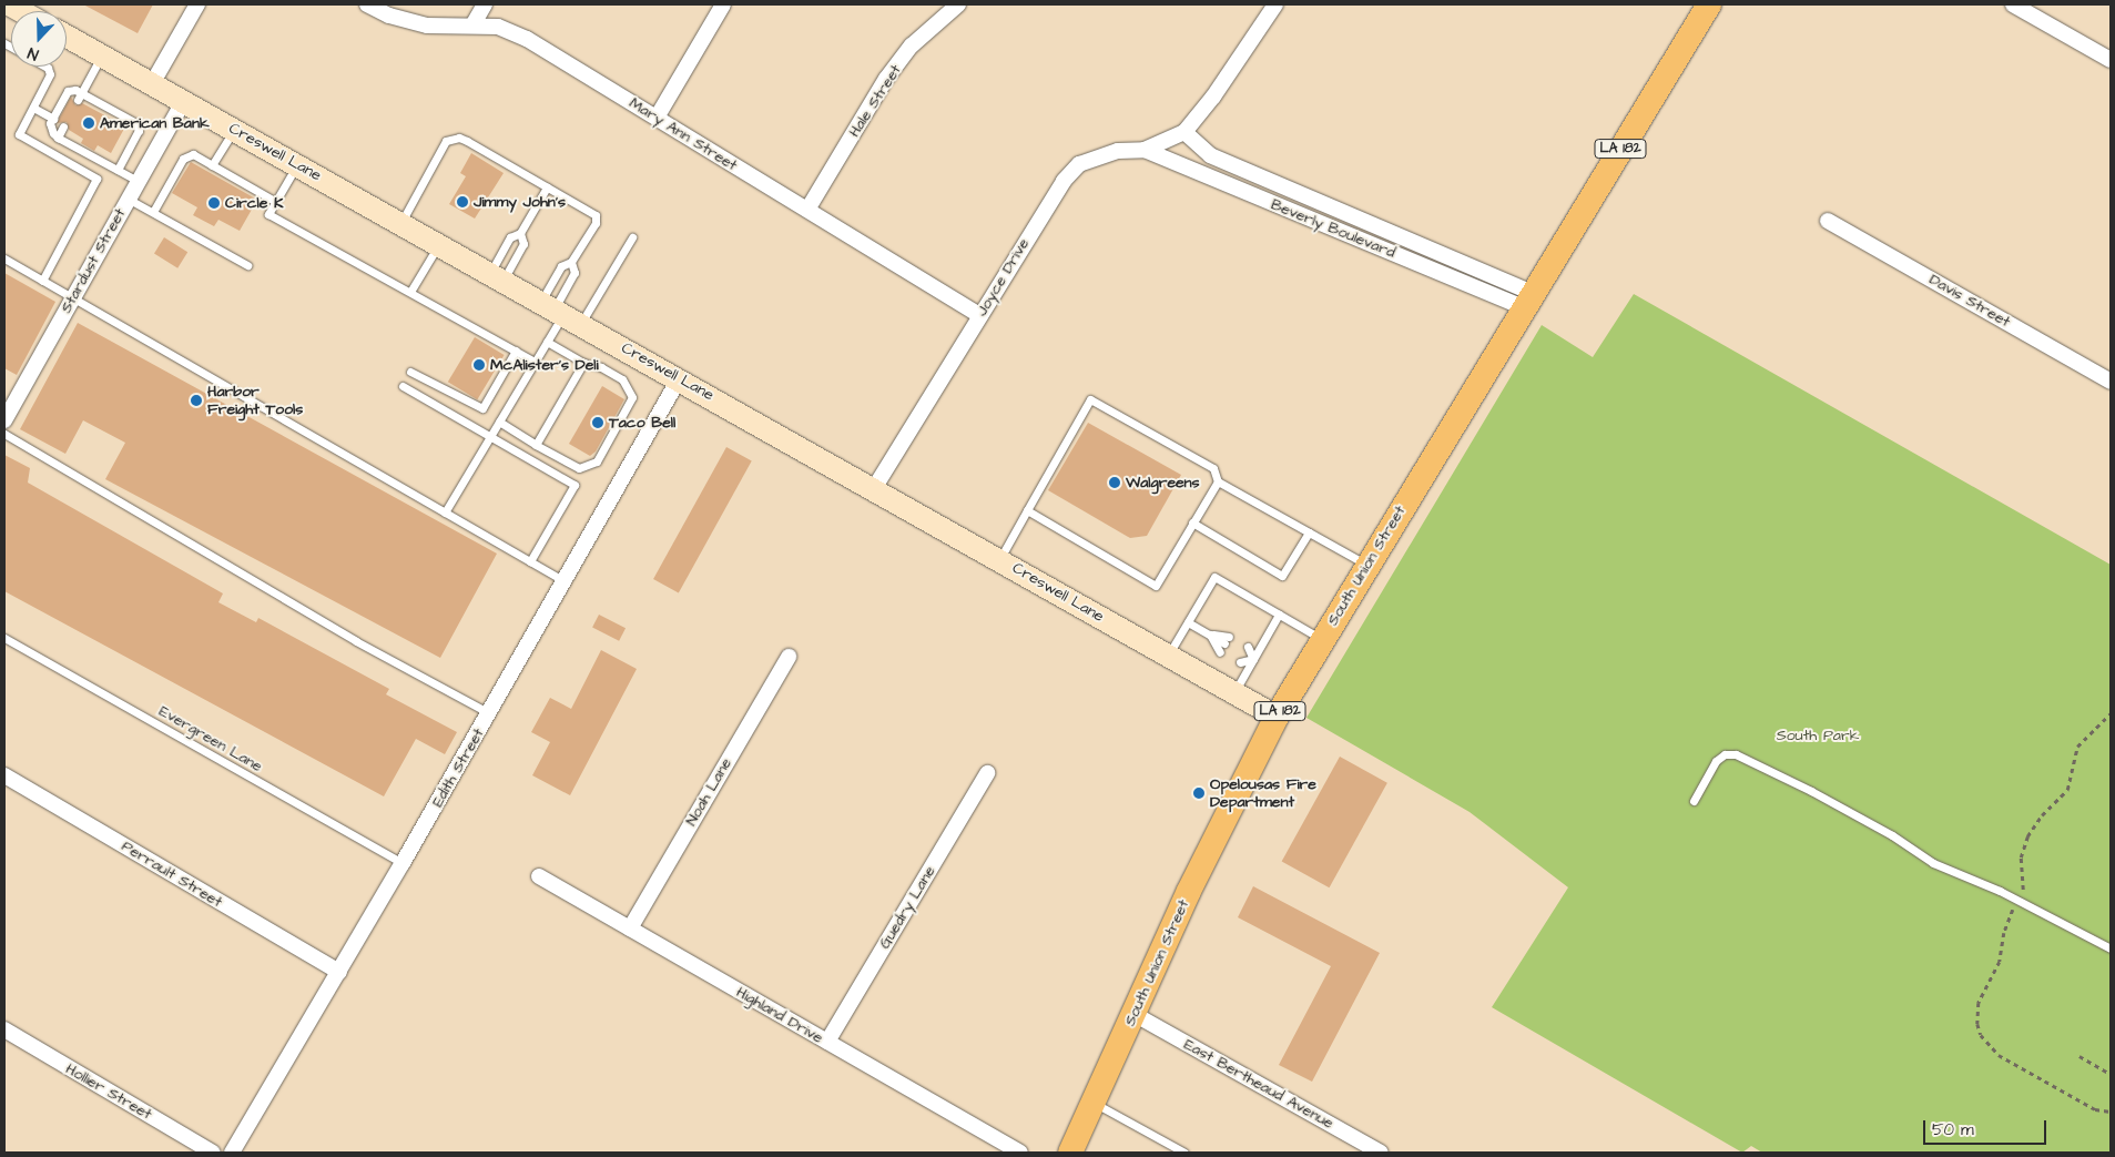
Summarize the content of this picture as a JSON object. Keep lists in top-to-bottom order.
{
  "streets": {
    "main road": ["LA 182", "Creswell Lane", "South Union Street"],
    "street": [
      "Hale Street",
      "Mary Ann Street",
      "Beverly Boulevard",
      "Stardust Street",
      "Joyce Drive",
      "Davis Street",
      "Edith Street",
      "Noah Lane",
      "Perrault Street",
      "Guedry Lane",
      "Highland Drive",
      "East Bertheaud Avenue",
      "Hollier Street"
    ],
    "lane": ["Evergreen Lane"]
  },
  "crossings": [
    ["Hale Street", "Mary Ann Street"],
    ["Mary Ann Street", "Joyce Drive"],
    ["Creswell Lane", "Stardust Street"],
    ["Creswell Lane", "Joyce Drive"],
    ["Creswell Lane", "South Union Street"],
    ["Creswell Lane", "Edith Street"],
    ["Beverly Boulevard", "Joyce Drive"],
    ["Beverly Boulevard", "South Union Street"],
    ["South Union Street", "East Bertheaud Avenue"],
    ["Evergreen Lane", "Edith Street"],
    ["Edith Street", "Perrault Street"],
    ["Noah Lane", "Highland Drive"],
    ["Guedry Lane", "Highland Drive"]
  ],
  "parks": ["South Park"],
  "places": [
    "American Bank",
    "Jimmy John's",
    "Circle K",
    "McAlister's Deli",
    "Harbor Freight Tools",
    "Taco Bell",
    "Walgreens",
    "Opelousas Fire Department"
  ],
  "scale_bar": "50 m",
  "north": "bottom"
}
